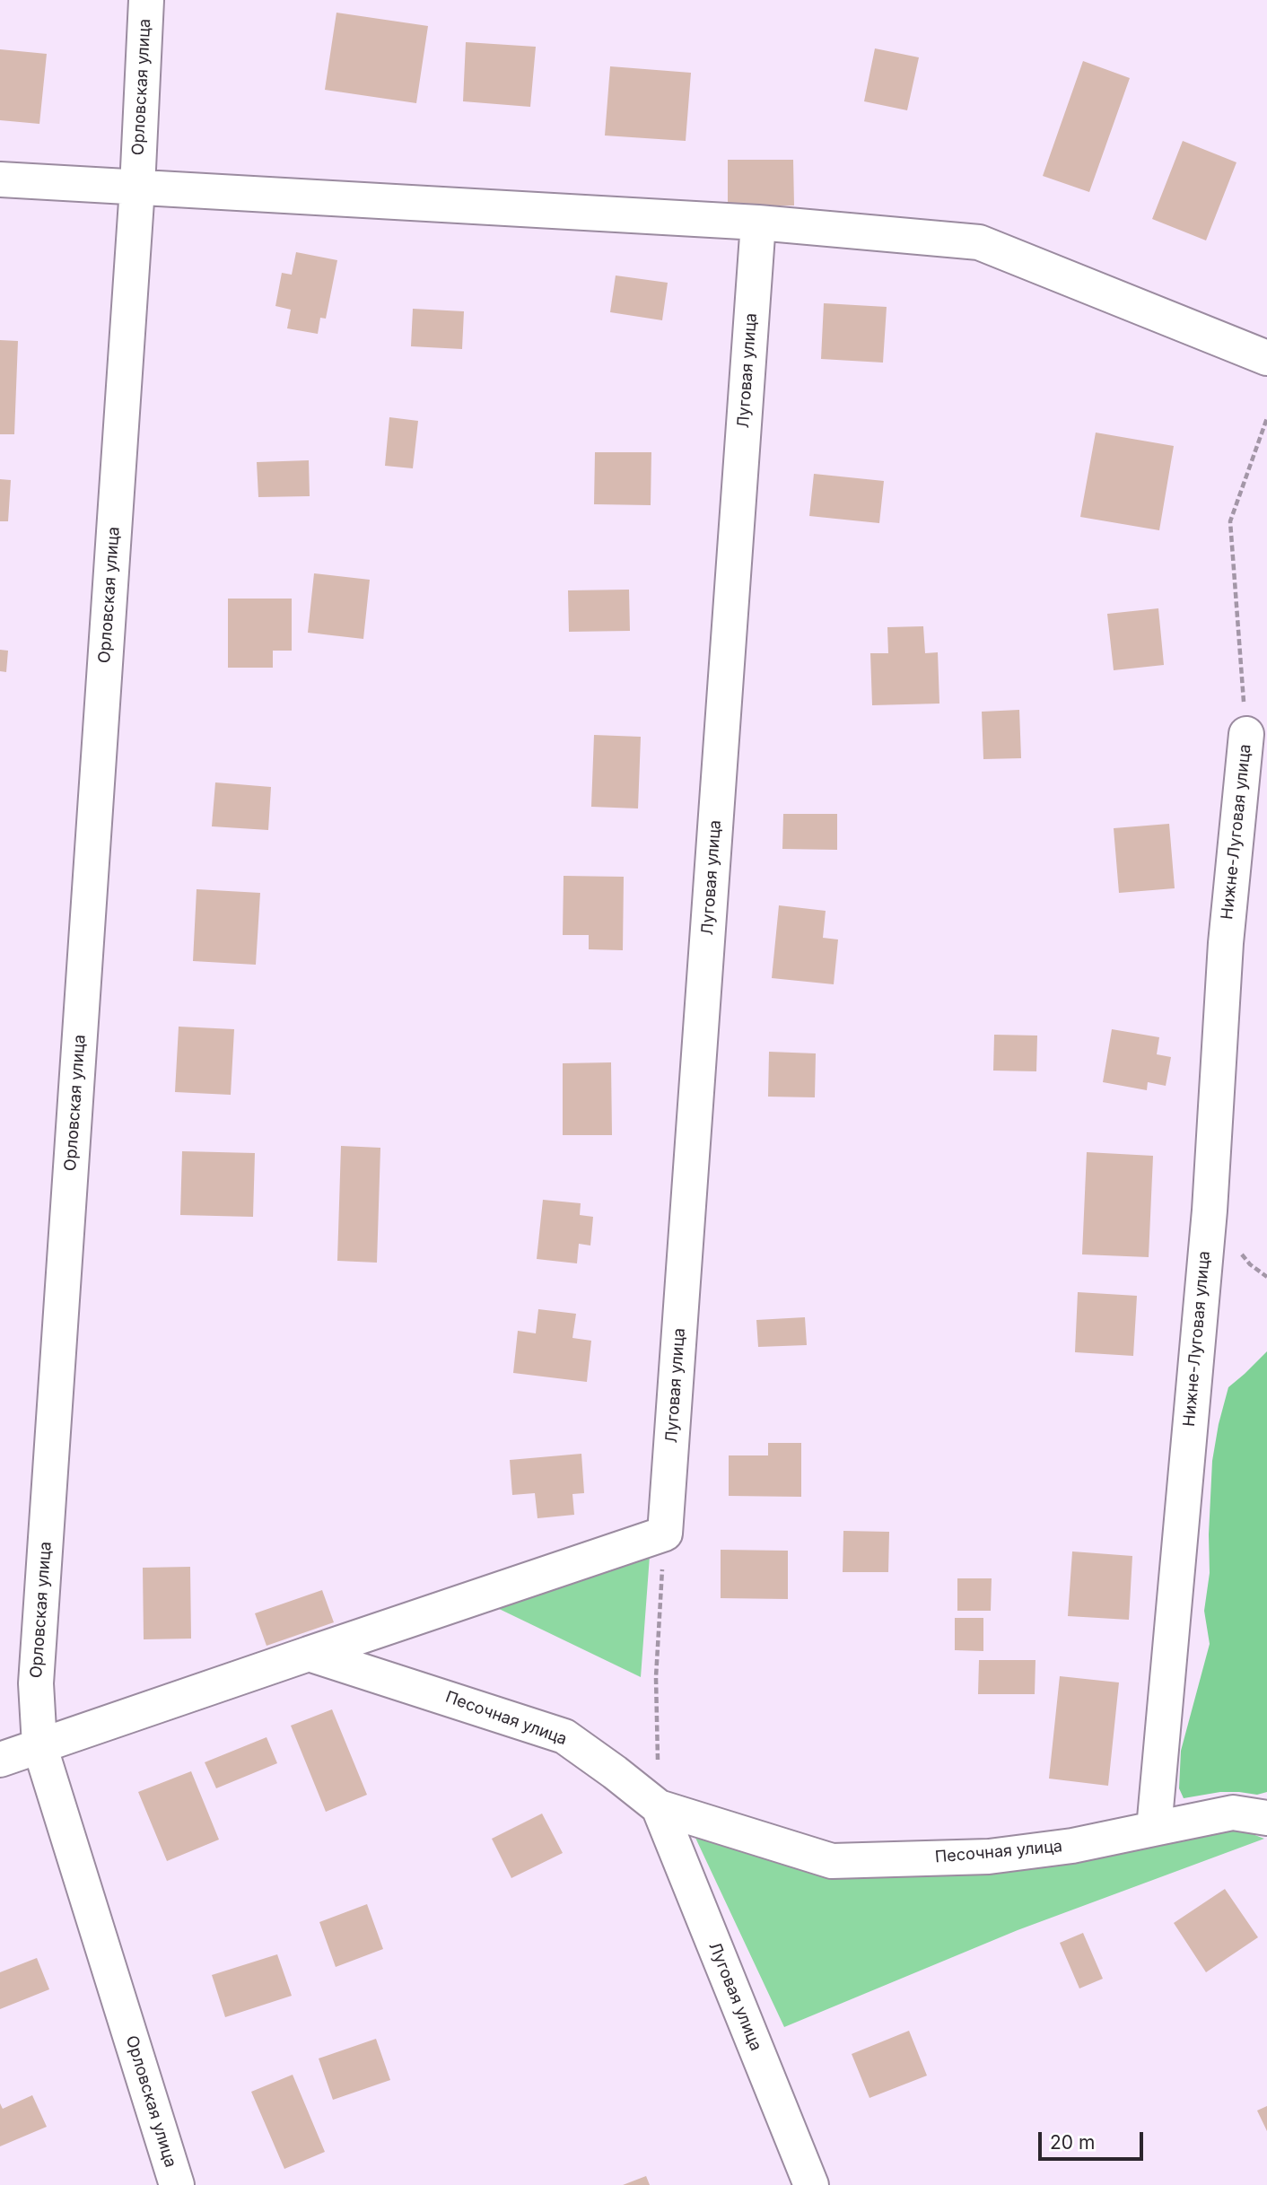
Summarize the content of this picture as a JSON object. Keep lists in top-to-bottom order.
{
  "streets": {
    "street": [
      "Орловская улица",
      "Луговая улица",
      "Нижне-Луговая улица",
      "Песочная улица"
    ]
  },
  "crossings": [
    ["Луговая улица", "Песочная улица"],
    ["Нижне-Луговая улица", "Песочная улица"]
  ],
  "scale_bar": "20 m"
}
